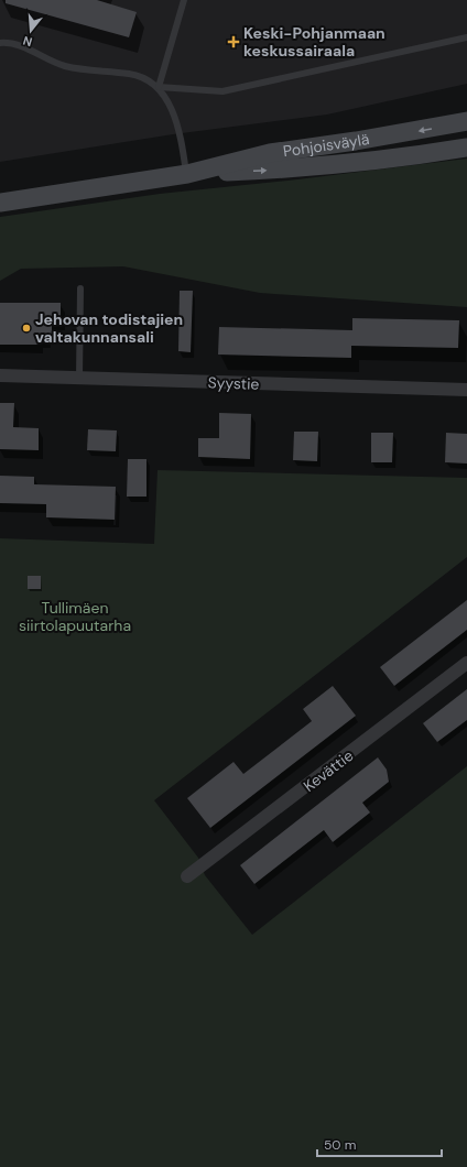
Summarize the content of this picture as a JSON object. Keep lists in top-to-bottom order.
{
  "streets": {
    "main road": ["Pohjoisväylä"],
    "street": ["Syystie", "Kevättie"]
  },
  "parks": ["Tullimäen siirtolapuutarha"],
  "places": {
    "health": ["Keski-Pohjanmaan keskussairaala"],
    "other": ["Jehovan todistajien valtakunnansali"]
  },
  "scale_bar": "50 m",
  "north": "bottom"
}
